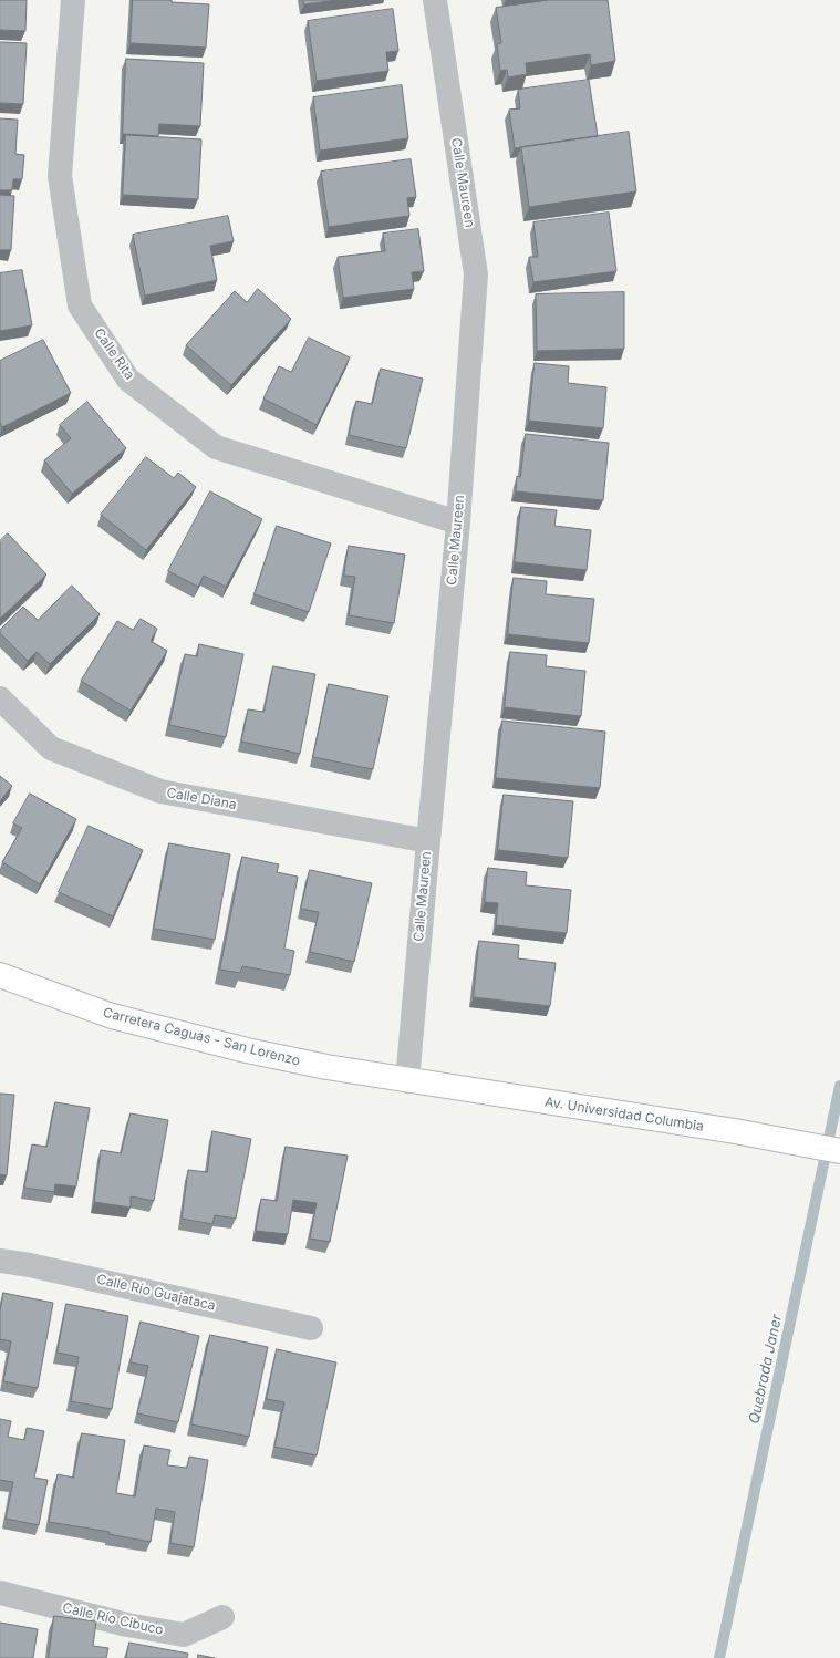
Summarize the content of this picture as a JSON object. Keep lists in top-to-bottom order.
{
  "streets": {
    "main road": ["Carretera Caguas - San Lorenzo", "Av. Universidad Columbia"],
    "street": [
      "Calle Maureen",
      "Calle Rita",
      "Calle Diana",
      "Calle Río Guajataca",
      "Calle Río Cibuco"
    ]
  },
  "crossings": [
    ["Calle Maureen", "Calle Rita"],
    ["Calle Maureen", "Calle Diana"],
    ["Calle Maureen", "Carretera Caguas - San Lorenzo"],
    ["Calle Maureen", "Av. Universidad Columbia"],
    ["Carretera Caguas - San Lorenzo", "Av. Universidad Columbia"]
  ],
  "water": ["Quebrada Janer"]
}
